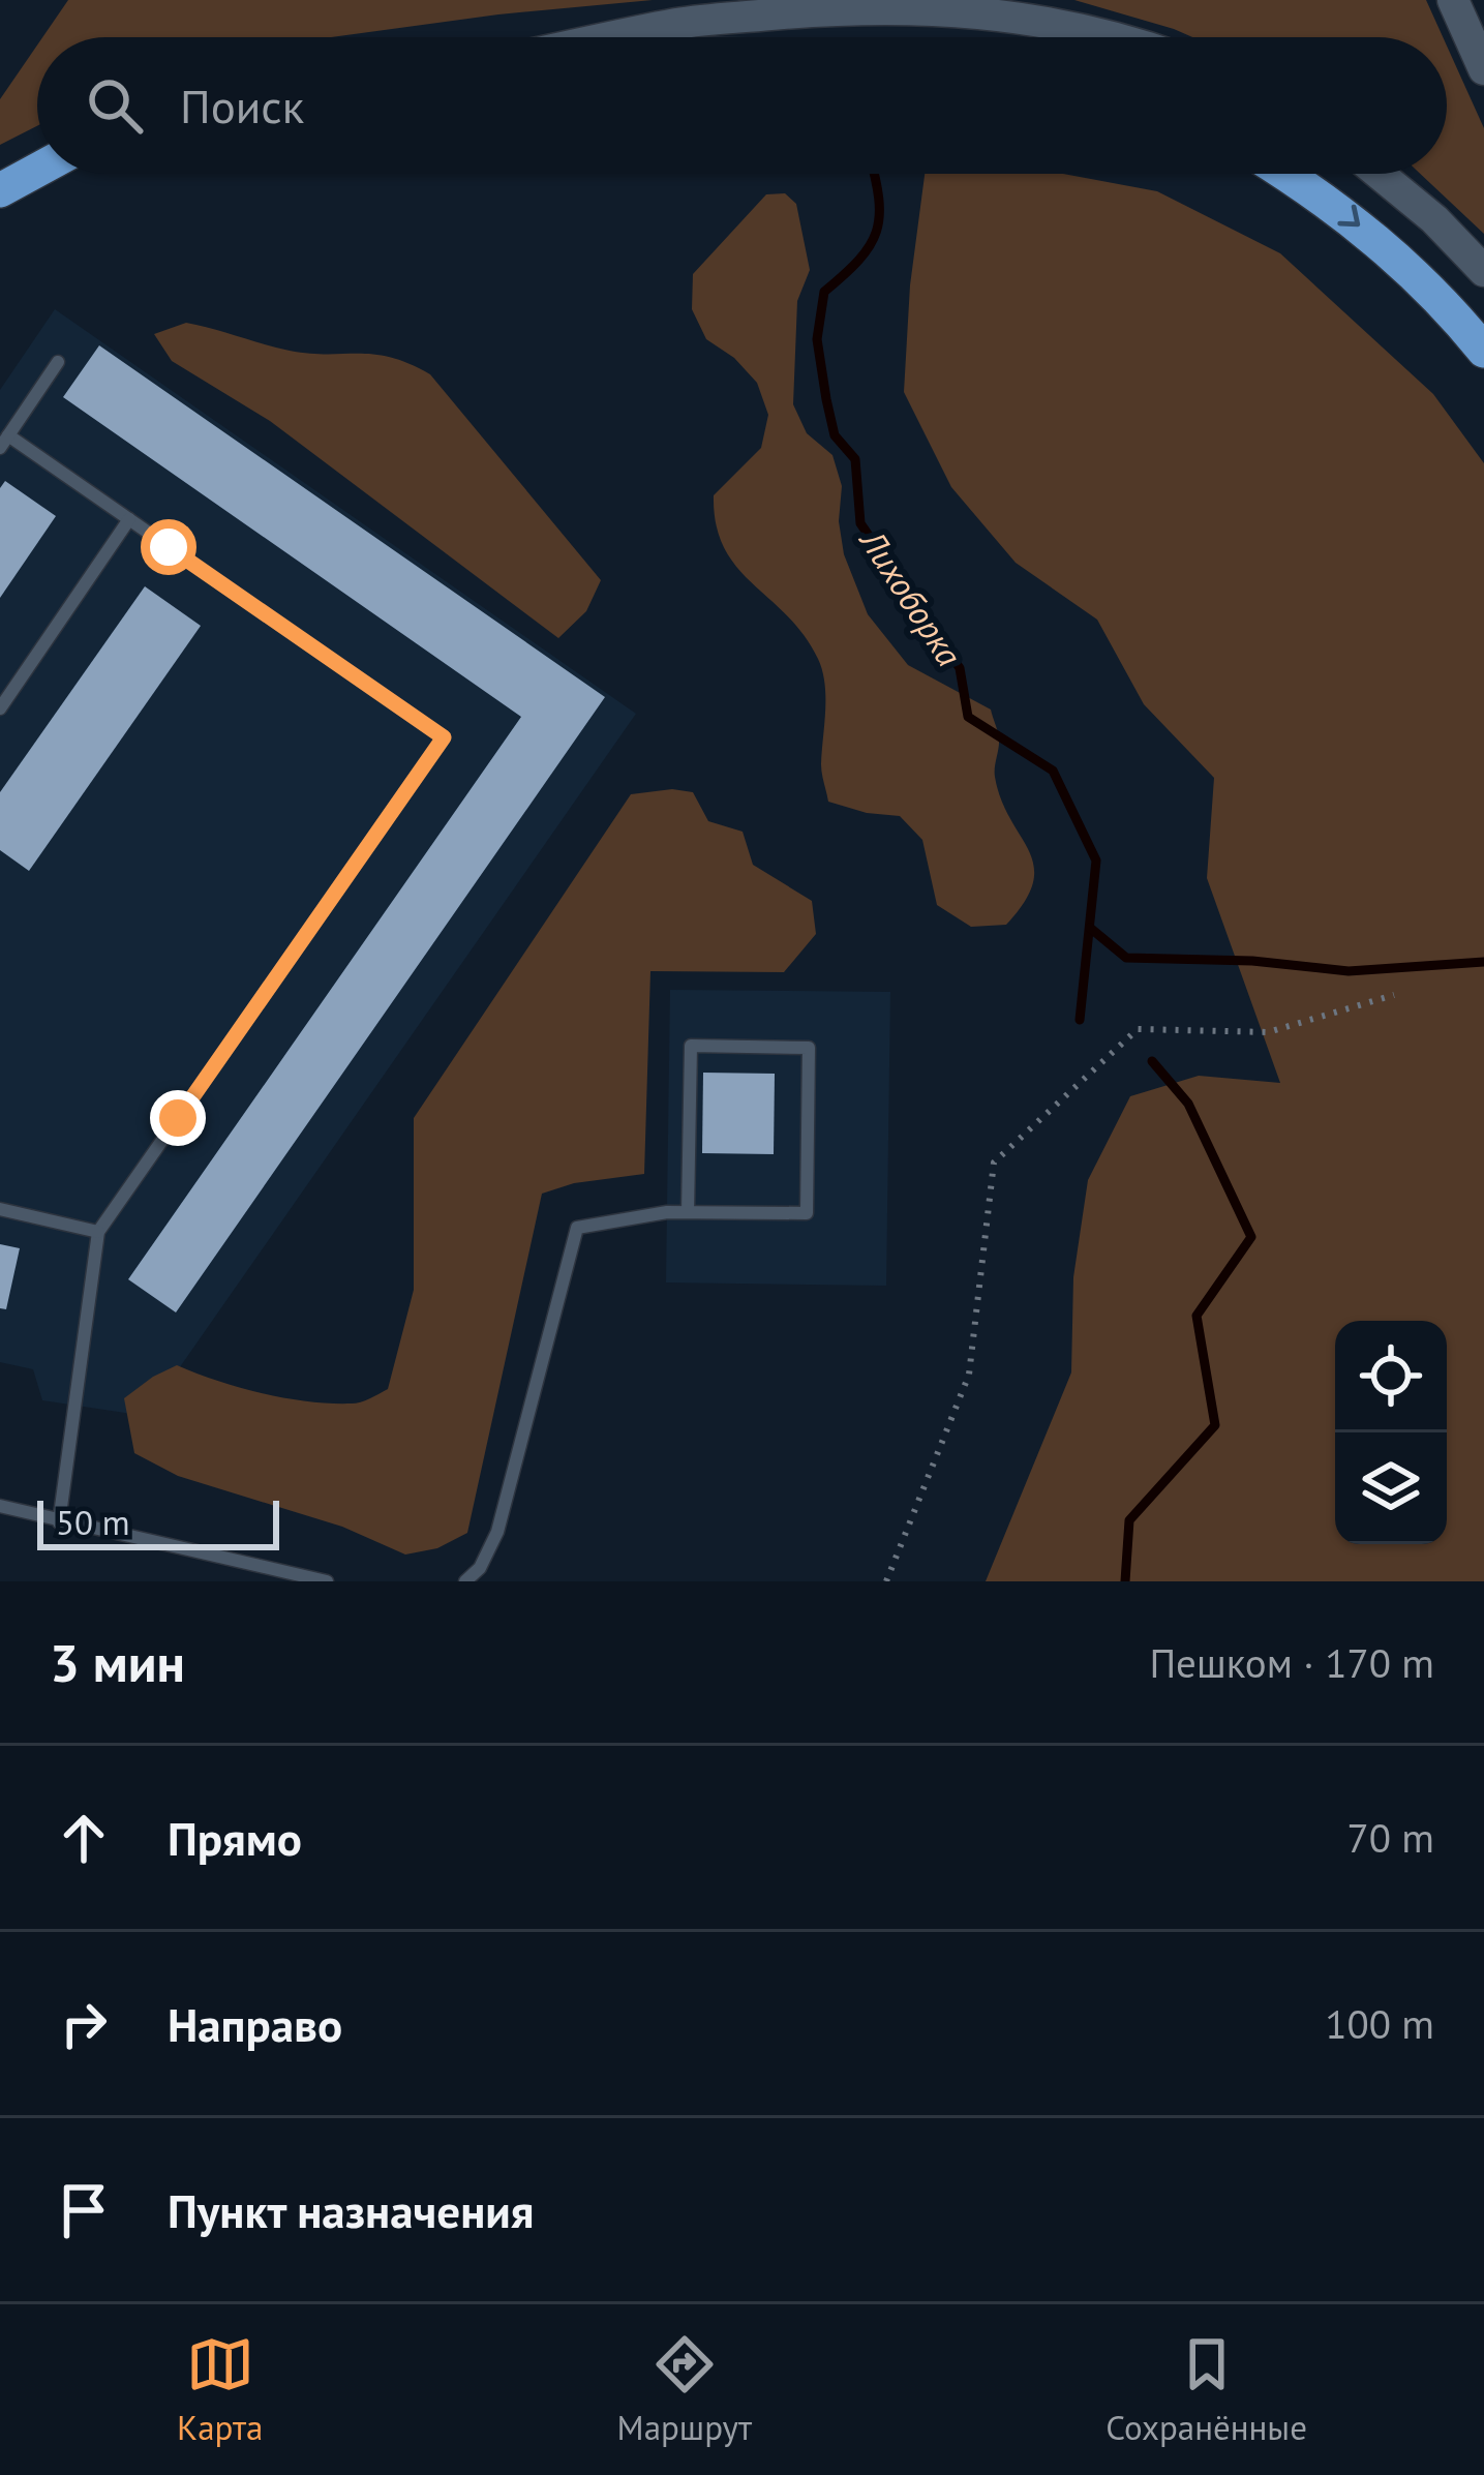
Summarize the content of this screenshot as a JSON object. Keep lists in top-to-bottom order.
{
  "water": ["Лихоборка"],
  "scale_bar": "50 m",
  "page": {
    "search": "Поиск",
    "scale": "50 m",
    "heading": ["3 мин", "Пешком · 170 m"],
    "list": [
      ["Прямо", "70 m"],
      ["Направо", "100 m"],
      "Пункт назначения"
    ],
    "nav": ["Карта", "Маршрут", "Сохранённые"]
  }
}
